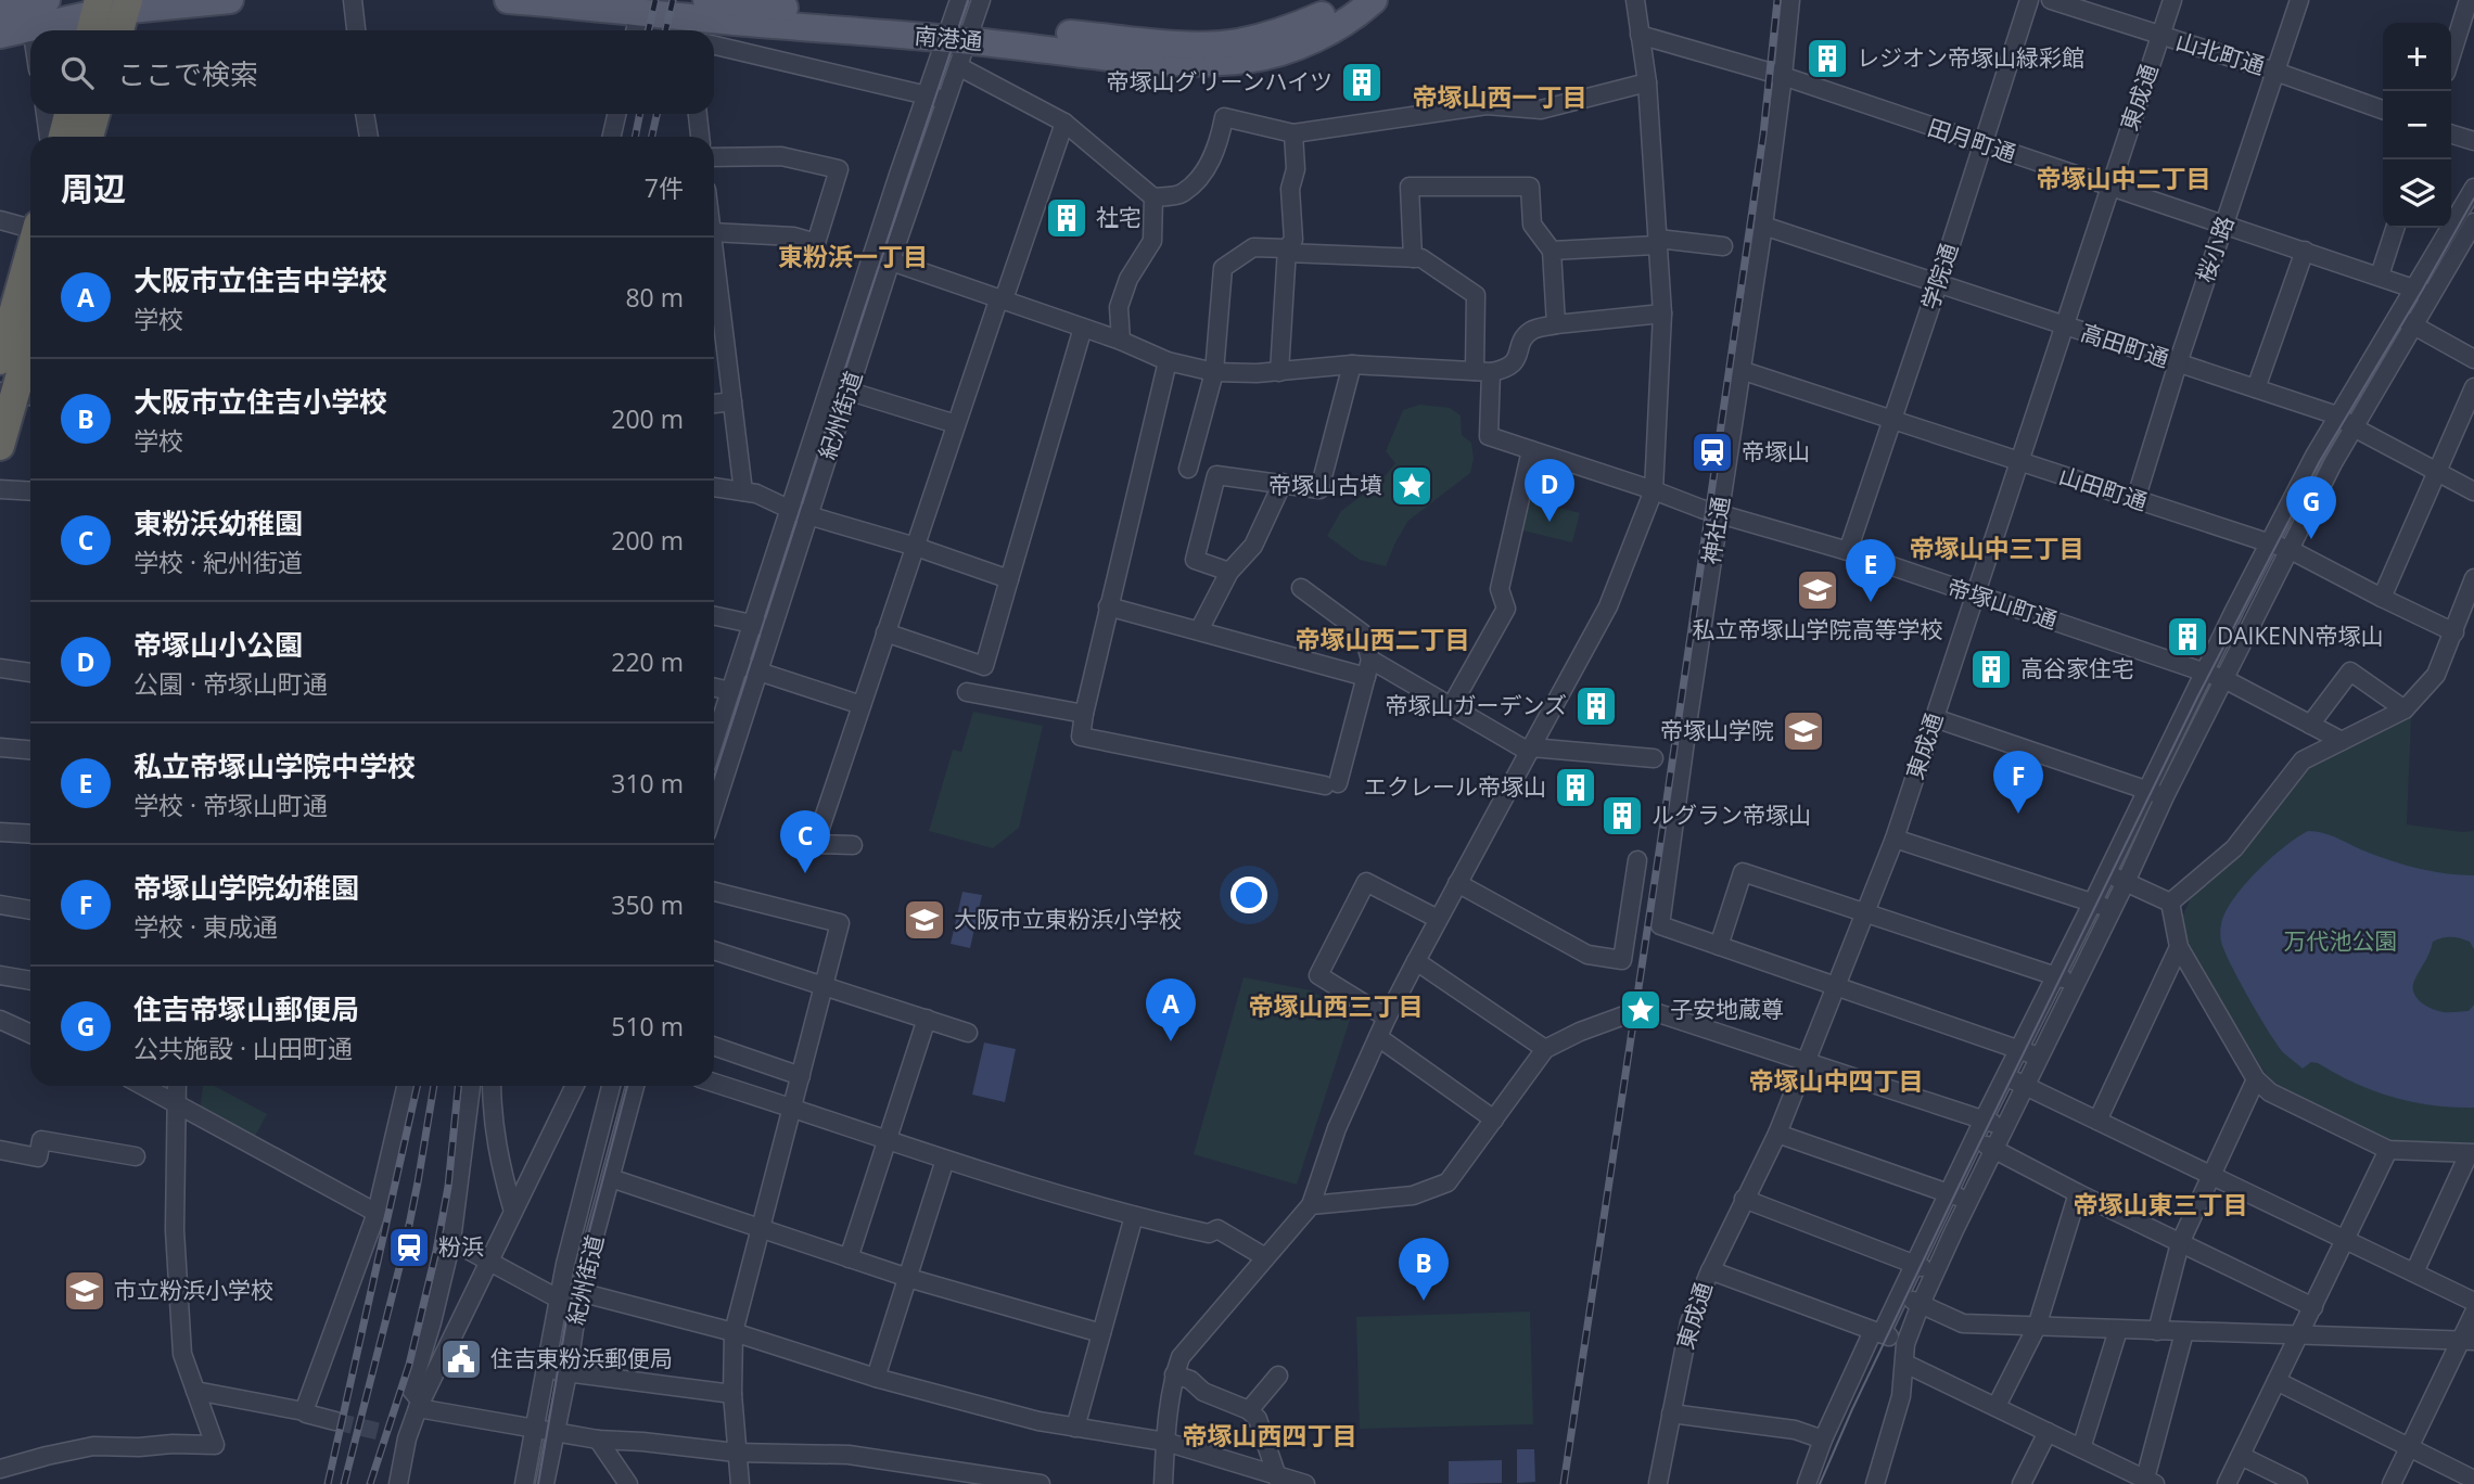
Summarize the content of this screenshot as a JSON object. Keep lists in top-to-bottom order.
{
  "streets": {
    "main road": ["南港通"],
    "street": [
      "山北町通",
      "東成通",
      "田月町通",
      "桜小路",
      "学院通",
      "高田町通",
      "紀州街道",
      "山田町通",
      "神社通",
      "帝塚山町通"
    ]
  },
  "crossings": [
    ["南港通", "紀州街道"],
    ["山北町通", "東成通"],
    ["山北町通", "桜小路"],
    ["東成通", "田月町通"],
    ["東成通", "高田町通"],
    ["東成通", "山田町通"],
    ["東成通", "帝塚山町通"],
    ["田月町通", "桜小路"],
    ["田月町通", "学院通"],
    ["田月町通", "神社通"],
    ["桜小路", "高田町通"],
    ["桜小路", "山田町通"],
    ["学院通", "高田町通"],
    ["学院通", "山田町通"],
    ["学院通", "帝塚山町通"],
    ["高田町通", "神社通"],
    ["山田町通", "神社通"],
    ["神社通", "帝塚山町通"]
  ],
  "districts": [
    "帝塚山西一丁目",
    "帝塚山中二丁目",
    "東粉浜一丁目",
    "帝塚山中三丁目",
    "帝塚山西二丁目",
    "帝塚山西三丁目",
    "帝塚山中四丁目",
    "帝塚山東三丁目",
    "帝塚山西四丁目"
  ],
  "parks": ["万代池公園"],
  "places": {
    "building": [
      "レジオン帝塚山緑彩館",
      "帝塚山グリーンハイツ",
      "社宅",
      "DAIKENN帝塚山",
      "高谷家住宅",
      "帝塚山ガーデンズ",
      "エクレール帝塚山",
      "ルグラン帝塚山"
    ],
    "station": ["帝塚山", "粉浜"],
    "place": ["帝塚山古墳", "子安地蔵尊"],
    "school or university": [
      "私立帝塚山学院高等学校",
      "帝塚山学院",
      "大阪市立東粉浜小学校",
      "市立粉浜小学校"
    ],
    "public building": ["住吉東粉浜郵便局"]
  },
  "page": {
    "map_buttons": ["+", "−"],
    "search": "ここで検索",
    "heading": ["周辺", "7件"],
    "list": [
      {
        "mark": "A",
        "name": "大阪市立住吉中学校",
        "note": "学校",
        "value": "80 m"
      },
      {
        "mark": "B",
        "name": "大阪市立住吉小学校",
        "note": "学校",
        "value": "200 m"
      },
      {
        "mark": "C",
        "name": "東粉浜幼稚園",
        "note": "学校 · 紀州街道",
        "value": "200 m"
      },
      {
        "mark": "D",
        "name": "帝塚山小公園",
        "note": "公園 · 帝塚山町通",
        "value": "220 m"
      },
      {
        "mark": "E",
        "name": "私立帝塚山学院中学校",
        "note": "学校 · 帝塚山町通",
        "value": "310 m"
      },
      {
        "mark": "F",
        "name": "帝塚山学院幼稚園",
        "note": "学校 · 東成通",
        "value": "350 m"
      },
      {
        "mark": "G",
        "name": "住吉帝塚山郵便局",
        "note": "公共施設 · 山田町通",
        "value": "510 m"
      }
    ],
    "pins": [
      "D",
      "G",
      "E",
      "F",
      "C",
      "A",
      "B"
    ]
  }
}
